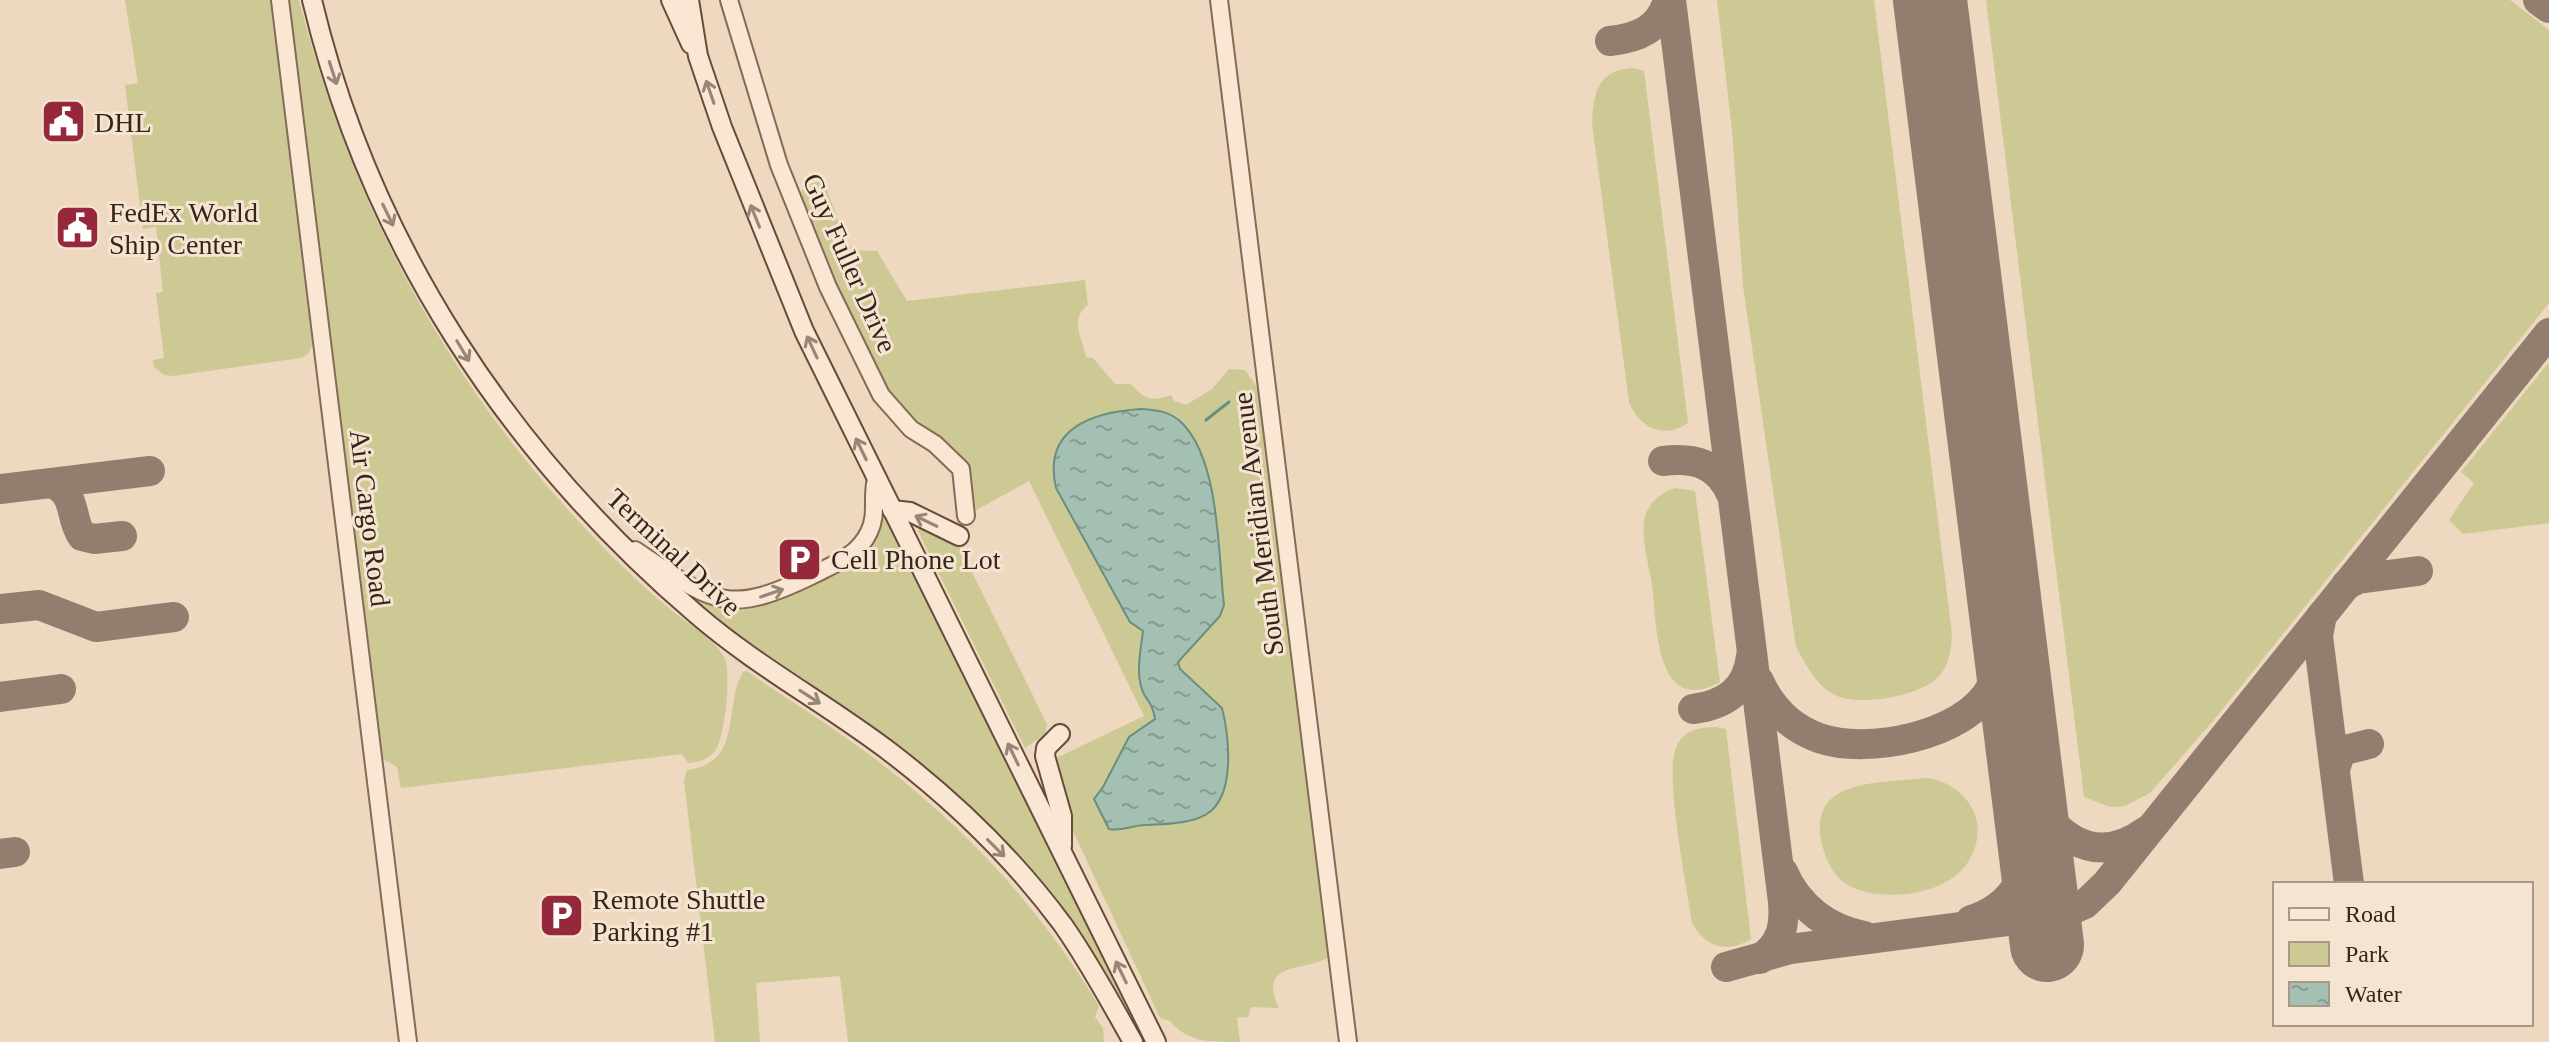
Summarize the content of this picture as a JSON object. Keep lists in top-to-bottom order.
{
  "streets": {
    "main road": ["Terminal Drive"],
    "street": ["Guy Fuller Drive", "Air Cargo Road", "South Meridian Avenue"]
  },
  "places": {
    "public building": ["DHL", "FedEx World Ship Center"],
    "parking": ["Cell Phone Lot", "Remote Shuttle Parking #1"]
  },
  "legend": ["Road", "Park", "Water"]
}
